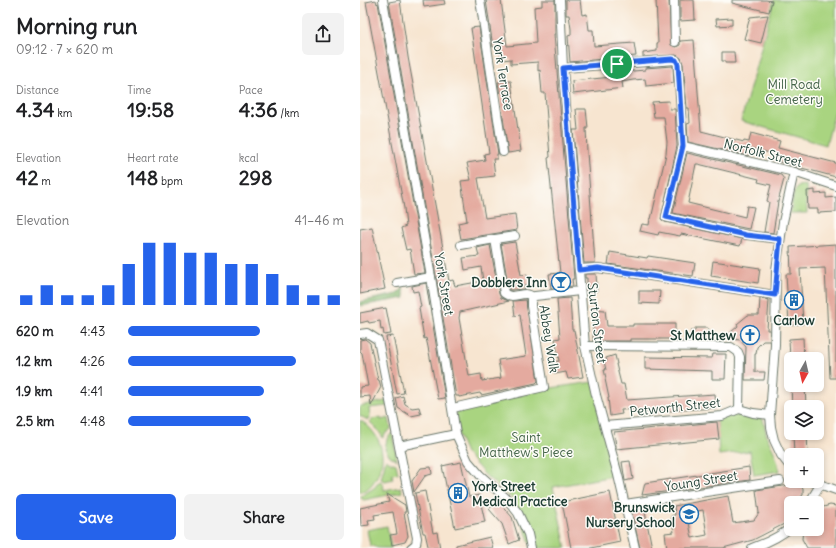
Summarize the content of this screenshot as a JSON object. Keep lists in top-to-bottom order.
{
  "streets": {
    "street": [
      "York Terrace",
      "Norfolk Street",
      "York Street",
      "Sturton Street",
      "Abbey Walk",
      "Petworth Street",
      "Young Street"
    ]
  },
  "crossings": [
    ["York Street", "Abbey Walk"],
    ["Sturton Street", "Abbey Walk"],
    ["Sturton Street", "Petworth Street"],
    ["Sturton Street", "Young Street"]
  ],
  "parks": ["Mill Road Cemetery", "Saint Matthew's Piece"],
  "places": {
    "bar": ["Dobblers Inn"],
    "building": ["Carlow", "York Street Medical Practice"],
    "church": ["St Matthew"],
    "school or university": ["Brunswick Nursery School"]
  },
  "north": "bottom",
  "page": {
    "heading": ["Morning run", "09:12 · 7 × 620 m"],
    "stats": [
      ["Distance", "4.34 km"],
      ["Time", "19:58"],
      ["Pace", "4:36 /km"],
      ["Elevation", "42 m"],
      ["Heart rate", "148 bpm"],
      ["kcal", "298"]
    ],
    "chart": ["Elevation", "41–46 m"],
    "list": [
      {
        "name": "620 m",
        "note": "4:43"
      },
      {
        "name": "1.2 km",
        "note": "4:26"
      },
      {
        "name": "1.9 km",
        "note": "4:41"
      },
      {
        "name": "2.5 km",
        "note": "4:48"
      }
    ],
    "map_buttons": ["+", "−"],
    "buttons": ["Save", "Share"]
  }
}
